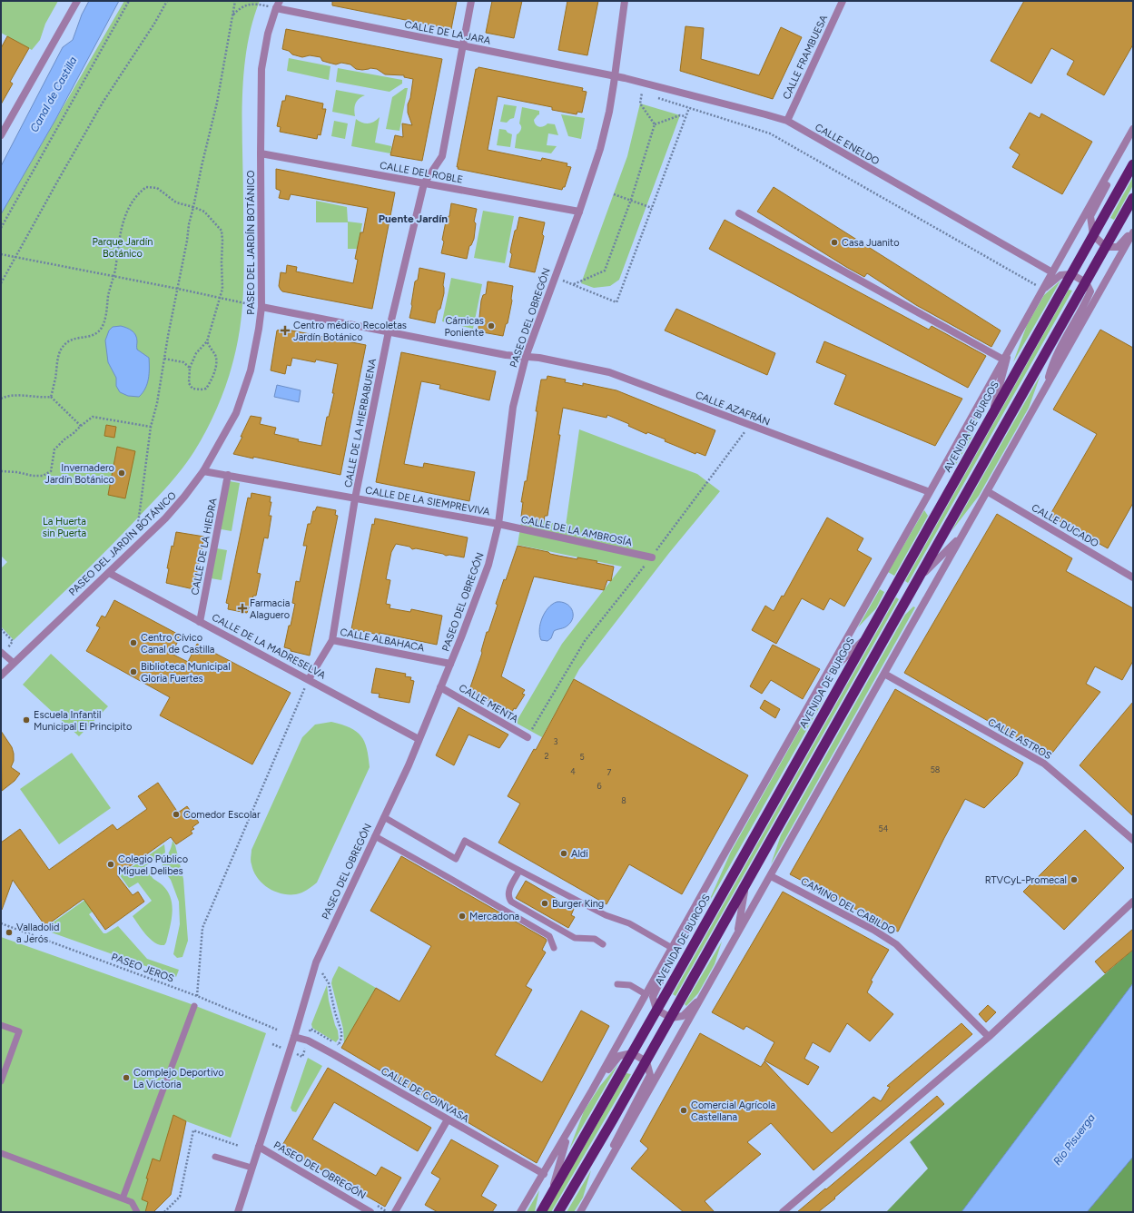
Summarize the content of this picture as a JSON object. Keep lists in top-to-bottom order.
{
  "streets": {
    "highway": ["AVENIDA DE BURGOS"],
    "street": [
      "CALLE DE LA JARA",
      "CALLE FRAMBUESA",
      "CALLE ENELDO",
      "CALLE DEL ROBLE",
      "PASEO DEL JARDÍN BOTÁNICO",
      "PASEO DEL OBREGÓN",
      "CALLE AZAFRÁN",
      "CALLE DE LA HIERBABUENA",
      "CALLE DE LA SIEMPREVIVA",
      "CALLE DUCADO",
      "CALLE DE LA AMBROSÍA",
      "CALLE DE LA HIEDRA",
      "CALLE ALBAHACA",
      "CALLE DE LA MADRESELVA",
      "CALLE MENTA",
      "CALLE ASTROS",
      "CAMINO DEL CABILDO",
      "CALLE DE COINVASA"
    ],
    "path": ["PASEO JEROS"]
  },
  "crossings": [
    ["CALLE DE LA JARA", "CALLE ENELDO"],
    ["CALLE DE LA JARA", "PASEO DEL JARDÍN BOTÁNICO"],
    ["CALLE DE LA JARA", "PASEO DEL OBREGÓN"],
    ["CALLE DE LA JARA", "CALLE DE LA HIERBABUENA"],
    ["CALLE FRAMBUESA", "CALLE ENELDO"],
    ["CALLE ENELDO", "PASEO DEL OBREGÓN"],
    ["CALLE ENELDO", "AVENIDA DE BURGOS"],
    ["CALLE DEL ROBLE", "PASEO DEL JARDÍN BOTÁNICO"],
    ["CALLE DEL ROBLE", "PASEO DEL OBREGÓN"],
    ["CALLE DEL ROBLE", "CALLE DE LA HIERBABUENA"],
    ["PASEO DEL JARDÍN BOTÁNICO", "CALLE AZAFRÁN"],
    ["PASEO DEL JARDÍN BOTÁNICO", "CALLE DE LA SIEMPREVIVA"],
    ["PASEO DEL JARDÍN BOTÁNICO", "CALLE DE LA MADRESELVA"],
    ["PASEO DEL OBREGÓN", "CALLE AZAFRÁN"],
    ["PASEO DEL OBREGÓN", "CALLE DE LA SIEMPREVIVA"],
    ["PASEO DEL OBREGÓN", "CALLE DE LA AMBROSÍA"],
    ["PASEO DEL OBREGÓN", "CALLE ALBAHACA"],
    ["PASEO DEL OBREGÓN", "CALLE DE LA MADRESELVA"],
    ["PASEO DEL OBREGÓN", "CALLE MENTA"],
    ["PASEO DEL OBREGÓN", "CALLE DE COINVASA"],
    ["CALLE AZAFRÁN", "CALLE DE LA HIERBABUENA"],
    ["CALLE AZAFRÁN", "AVENIDA DE BURGOS"],
    ["CALLE DE LA HIERBABUENA", "CALLE DE LA SIEMPREVIVA"],
    ["CALLE DE LA HIERBABUENA", "CALLE ALBAHACA"],
    ["CALLE DE LA HIERBABUENA", "CALLE DE LA MADRESELVA"],
    ["AVENIDA DE BURGOS", "CALLE DE COINVASA"],
    ["CALLE DE LA SIEMPREVIVA", "CALLE DE LA AMBROSÍA"],
    ["CALLE DE LA SIEMPREVIVA", "CALLE DE LA HIEDRA"],
    ["CALLE DE LA HIEDRA", "CALLE DE LA MADRESELVA"]
  ],
  "districts": ["Puente Jardín"],
  "water": ["Canal de Castilla", "Río Pisuerga"],
  "parks": ["Parque Jardín Botánico", "La Huerta sin Puerta"],
  "places": {
    "other": [
      "Casa Juanito",
      "Cárnicas Poniente",
      "Invernadero Jardín Botánico",
      "Centro Cívico Canal de Castilla",
      "Biblioteca Municipal Gloria Fuertes",
      "Escuela Infantil Municipal El Principito",
      "Comedor Escolar",
      "Aldi",
      "Colegio Público Miguel Delibes",
      "RTVCyL-Promecal",
      "Burger King",
      "Mercadona",
      "Valladolid a Jerós",
      "Complejo Deportivo La Victoria",
      "Comercial Agrícola Castellana"
    ],
    "health": ["Centro médico Recoletas Jardín Botánico", "Farmacia Alaguero"]
  },
  "house_numbers": [
    "3",
    "2",
    "5",
    "58",
    "4",
    "7",
    "6",
    "8",
    "54"
  ]
}
